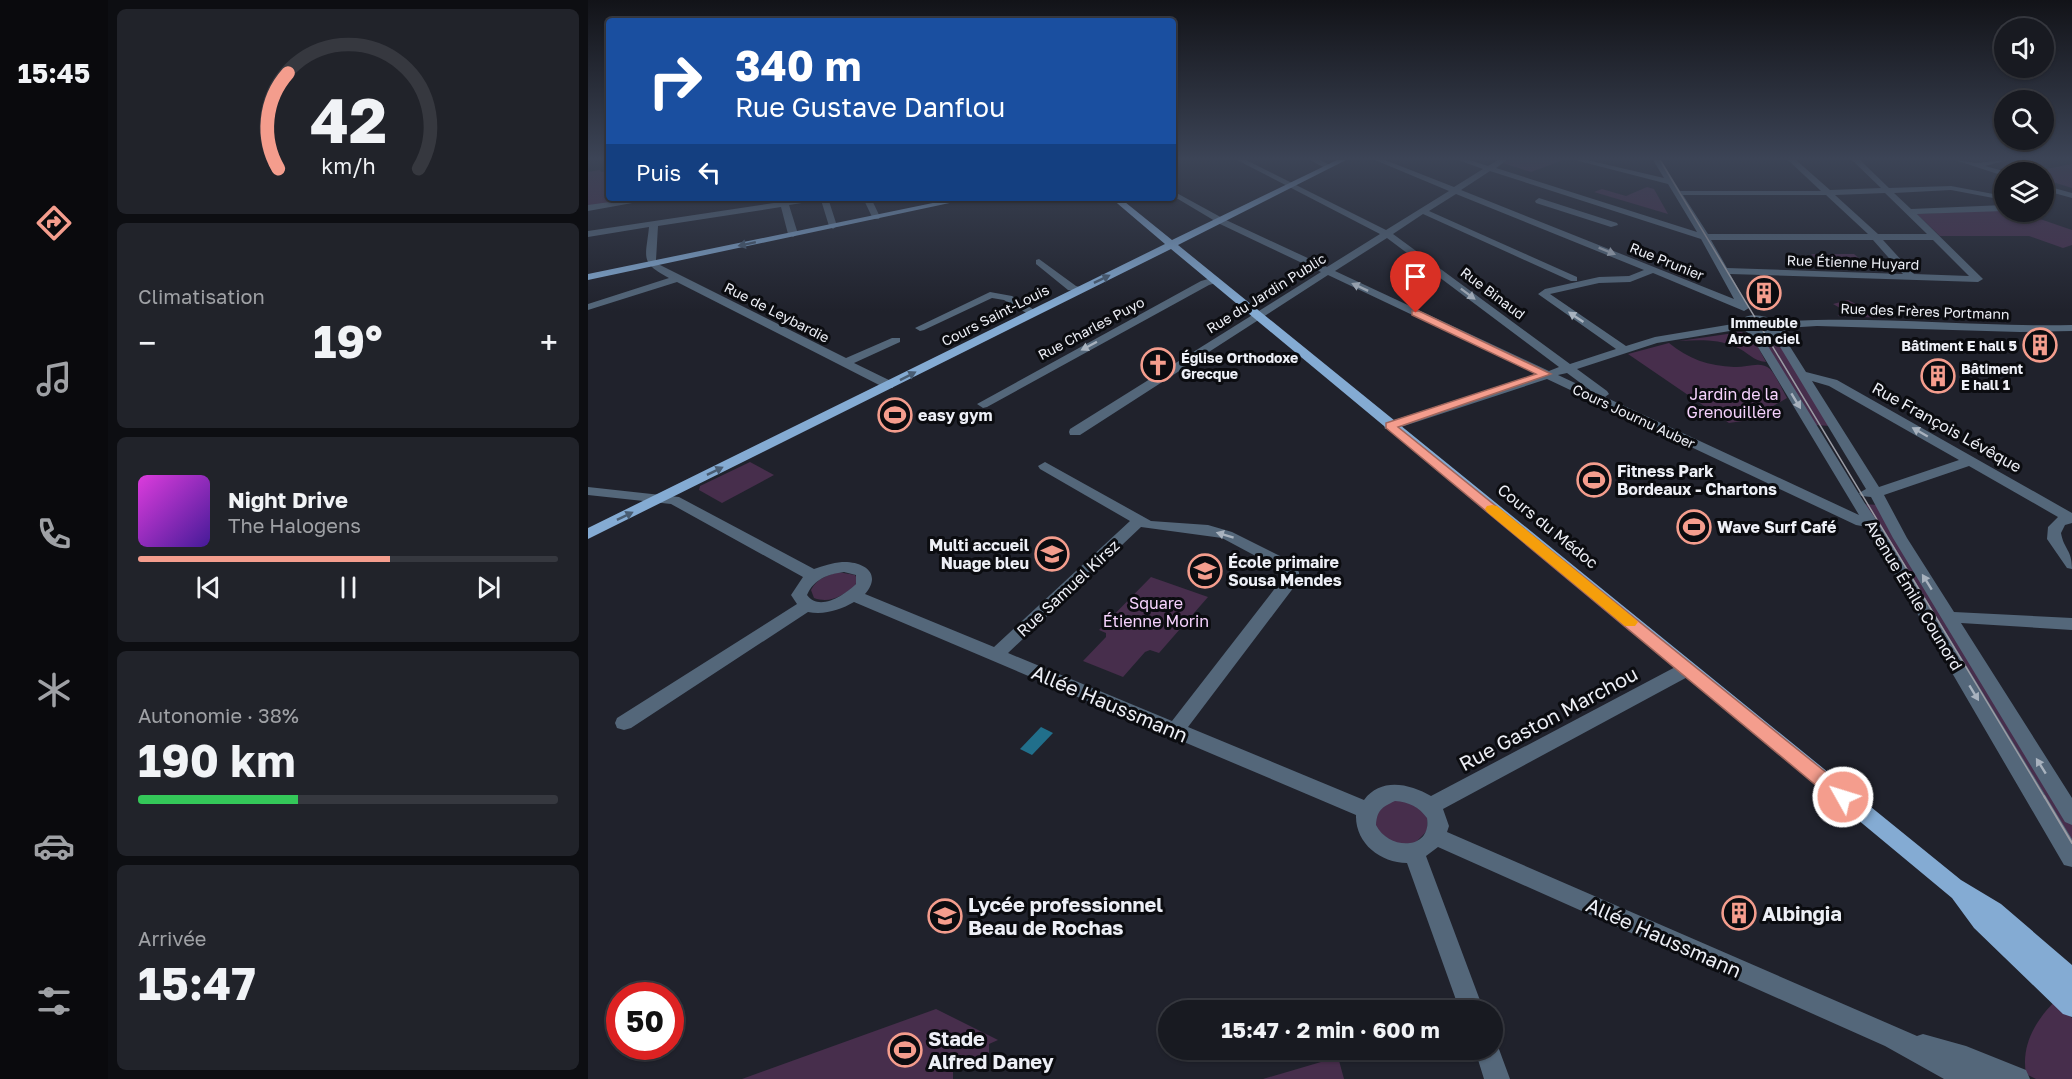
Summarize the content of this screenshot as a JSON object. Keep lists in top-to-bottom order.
{
  "streets": {
    "main road": ["Cours Saint-Louis", "Cours du Médoc"],
    "street": [
      "Rue Prunier",
      "Rue Étienne Huyard",
      "Rue du Jardin Public",
      "Rue Binaud",
      "Rue des Frères Portmann",
      "Rue de Leybardie",
      "Rue Charles Puyo",
      "Cours Journu Auber",
      "Rue François Lévêque",
      "Rue Samuel Kirsz",
      "Avenue Émile Counord",
      "Allée Haussmann",
      "Rue Gaston Marchou"
    ]
  },
  "crossings": [
    ["Rue Prunier", "Avenue Émile Counord"],
    ["Rue Étienne Huyard", "Avenue Émile Counord"],
    ["Rue du Jardin Public", "Rue Binaud"],
    ["Rue du Jardin Public", "Cours Journu Auber"],
    ["Rue du Jardin Public", "Cours du Médoc"],
    ["Rue Binaud", "Rue des Frères Portmann"],
    ["Rue Binaud", "Cours Journu Auber"],
    ["Rue des Frères Portmann", "Avenue Émile Counord"],
    ["Rue de Leybardie", "Cours Saint-Louis"],
    ["Cours Saint-Louis", "Cours Journu Auber"],
    ["Cours Saint-Louis", "Cours du Médoc"],
    ["Rue Charles Puyo", "Cours du Médoc"],
    ["Cours Journu Auber", "Avenue Émile Counord"],
    ["Rue François Lévêque", "Avenue Émile Counord"],
    ["Cours du Médoc", "Rue Gaston Marchou"],
    ["Rue Samuel Kirsz", "Allée Haussmann"],
    ["Allée Haussmann", "Rue Gaston Marchou"]
  ],
  "one_way": ["Cours Saint-Louis", "Rue Charles Puyo", "Rue François Lévêque"],
  "parks": ["Jardin de la Grenouillère", "Square Étienne Morin"],
  "places": {
    "building": [
      "Immeuble Arc en ciel",
      "Bâtiment E hall 5",
      "Bâtiment E hall 1",
      "Albingia"
    ],
    "church": ["Église Orthodoxe Grecque"],
    "sports": [
      "easy gym",
      "Fitness Park Bordeaux - Chartons",
      "Wave Surf Café",
      "Stade Alfred Daney"
    ],
    "school or university": ["Multi accueil Nuage bleu", "École primaire Sousa Mendes", "Lycée professionnel Beau de Rochas"]
  },
  "page": {
    "tabs": "15:45",
    "turn": ["340 m", "Rue Gustave Danflou"],
    "then": "Puis",
    "tile": [
      "Climatisation",
      ["Autonomie · 38%", "190 km"],
      ["Arrivée", "15:47"]
    ],
    "heat": ["−", "19°", "+"],
    "song": ["Night Drive", "The Halogens"],
    "limit": "50",
    "trip": "15:47 · 2 min · 600 m",
    "gauge": ["42", "km/h"]
  }
}
